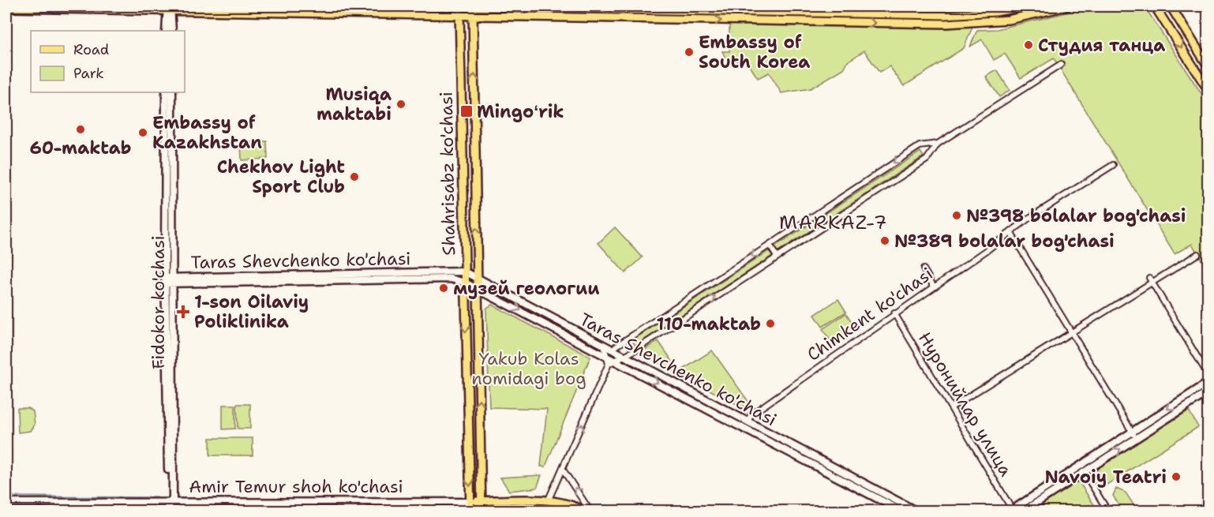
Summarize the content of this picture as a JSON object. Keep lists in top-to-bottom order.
{
  "streets": {
    "main road": [
      "Shahrisabz ko'chasi",
      "Taras Shevchenko ko'chasi",
      "Fidokor ko'chasi",
      "Amir Temur shoh ko'chasi"
    ],
    "street": ["Chimkent ko'chasi", "Нуронийлар улица"]
  },
  "crossings": [
    ["Shahrisabz ko'chasi", "Taras Shevchenko ko'chasi"],
    ["Shahrisabz ko'chasi", "Amir Temur shoh ko'chasi"],
    ["Taras Shevchenko ko'chasi", "Fidokor ko'chasi"],
    ["Taras Shevchenko ko'chasi", "Chimkent ko'chasi"],
    ["Fidokor ko'chasi", "Amir Temur shoh ko'chasi"],
    ["Chimkent ko'chasi", "Нуронийлар улица"]
  ],
  "districts": ["MARKAZ-7"],
  "parks": ["Yakub Kolas nomidagi bog"],
  "places": {
    "other": [
      "Студия танца",
      "Embassy of South Korea",
      "Musiqa maktabi",
      "60-maktab",
      "Embassy of Kazakhstan",
      "Chekhov Light Sport Club",
      "№398 bolalar bog'chasi",
      "№389 bolalar bog'chasi",
      "музей геологии",
      "110-maktab",
      "Navoiy Teatri"
    ],
    "transit": ["Mingoʻrik"],
    "health": ["1-son Oilaviy Poliklinika"]
  },
  "legend": ["Road", "Park"]
}
